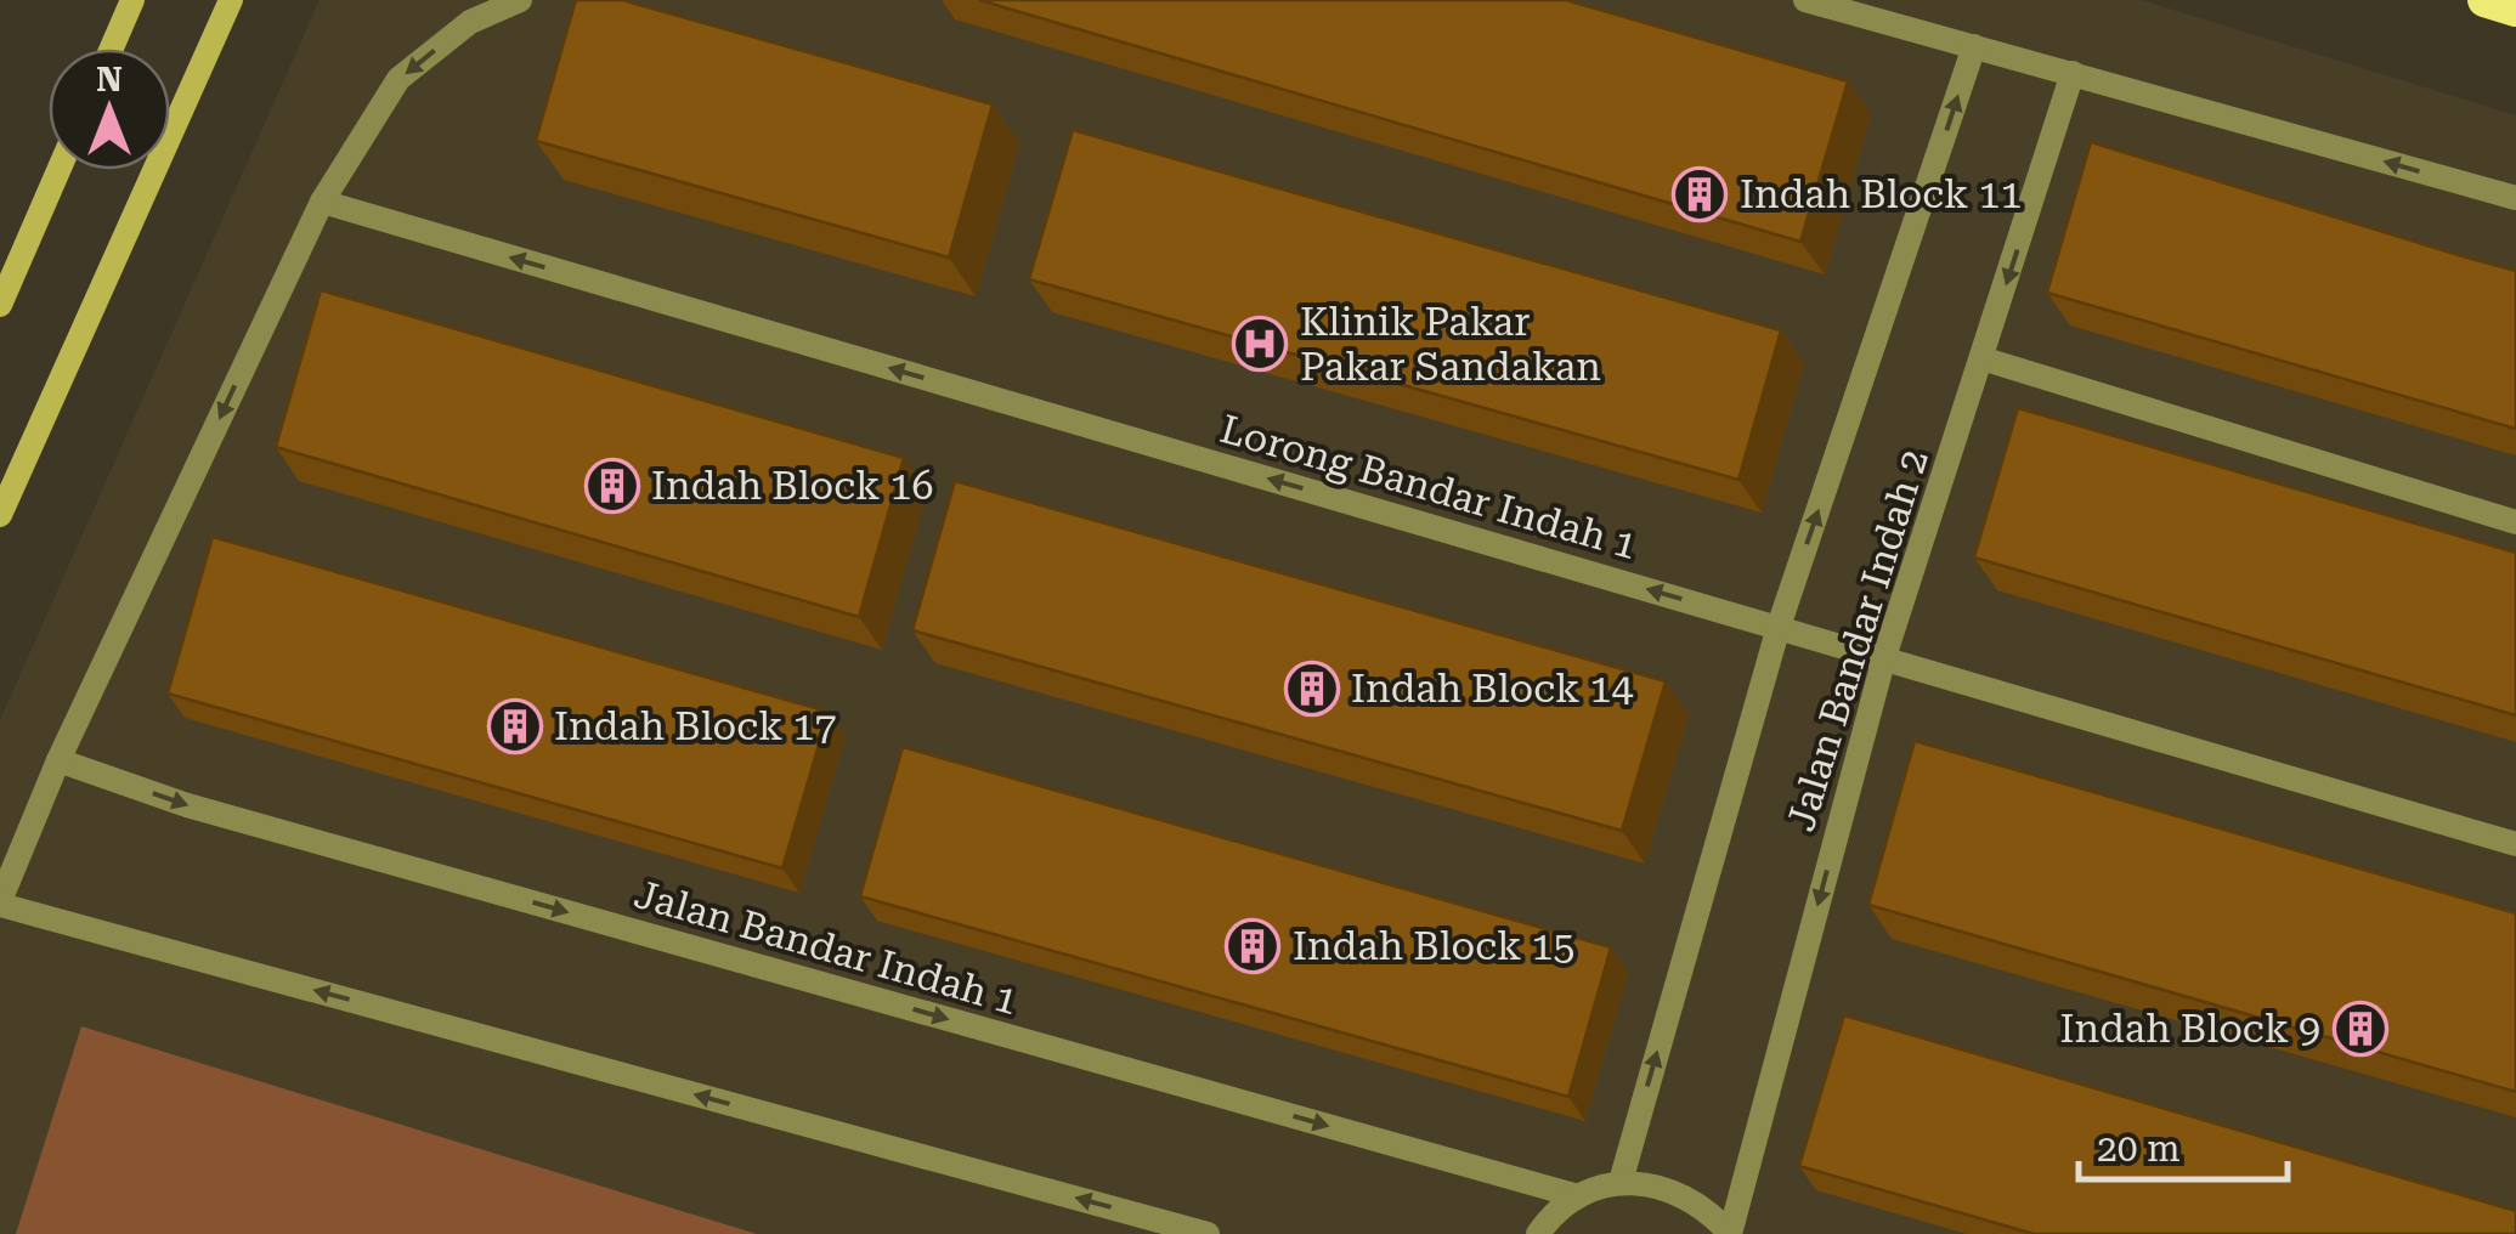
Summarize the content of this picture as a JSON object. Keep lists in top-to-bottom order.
{
  "streets": {
    "street": ["Lorong Bandar Indah 1", "Jalan Bandar Indah 2", "Jalan Bandar Indah 1"]
  },
  "crossings": [
    ["Lorong Bandar Indah 1", "Jalan Bandar Indah 2"]
  ],
  "one_way": ["Lorong Bandar Indah 1"],
  "places": {
    "building": [
      "Indah Block 11",
      "Indah Block 16",
      "Indah Block 14",
      "Indah Block 17",
      "Indah Block 15",
      "Indah Block 9"
    ],
    "hospital": ["Klinik Pakar Pakar Sandakan"]
  },
  "scale_bar": "20 m",
  "north": "top"
}
